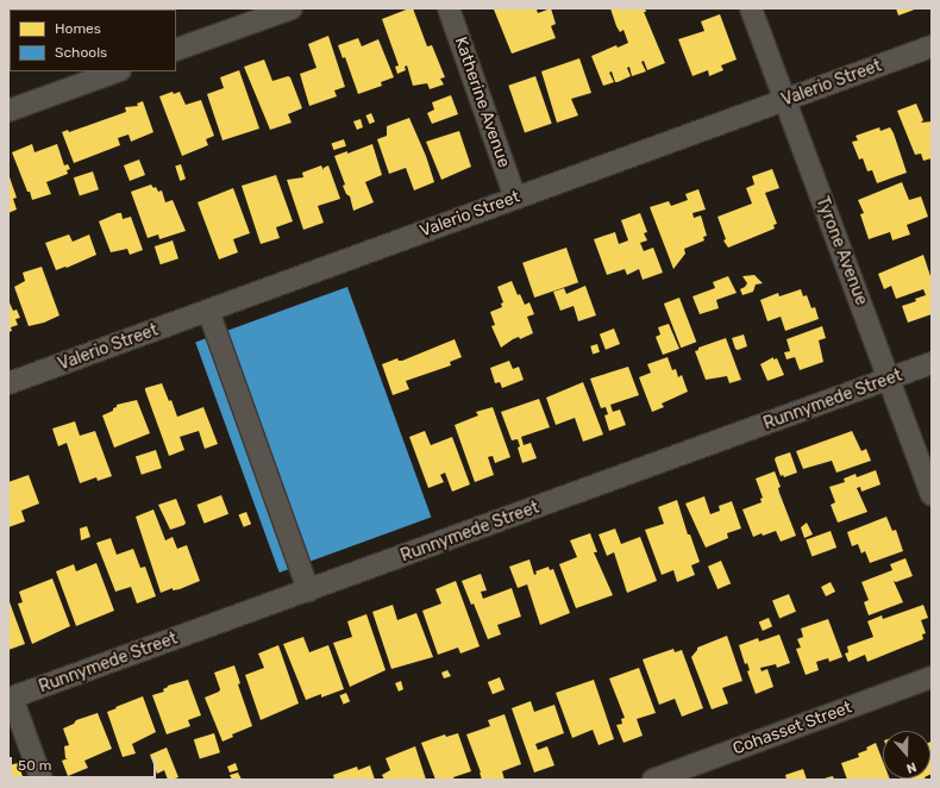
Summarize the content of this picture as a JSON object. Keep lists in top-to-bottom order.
{
  "streets": {
    "street": [
      "Valerio Street",
      "Katherine Avenue",
      "Tyrone Avenue",
      "Runnymede Street",
      "Cohasset Street"
    ]
  },
  "crossings": [
    ["Valerio Street", "Katherine Avenue"],
    ["Valerio Street", "Tyrone Avenue"],
    ["Tyrone Avenue", "Runnymede Street"]
  ],
  "legend": ["Homes", "Schools"],
  "scale_bar": "50 m",
  "north": "bottom"
}
